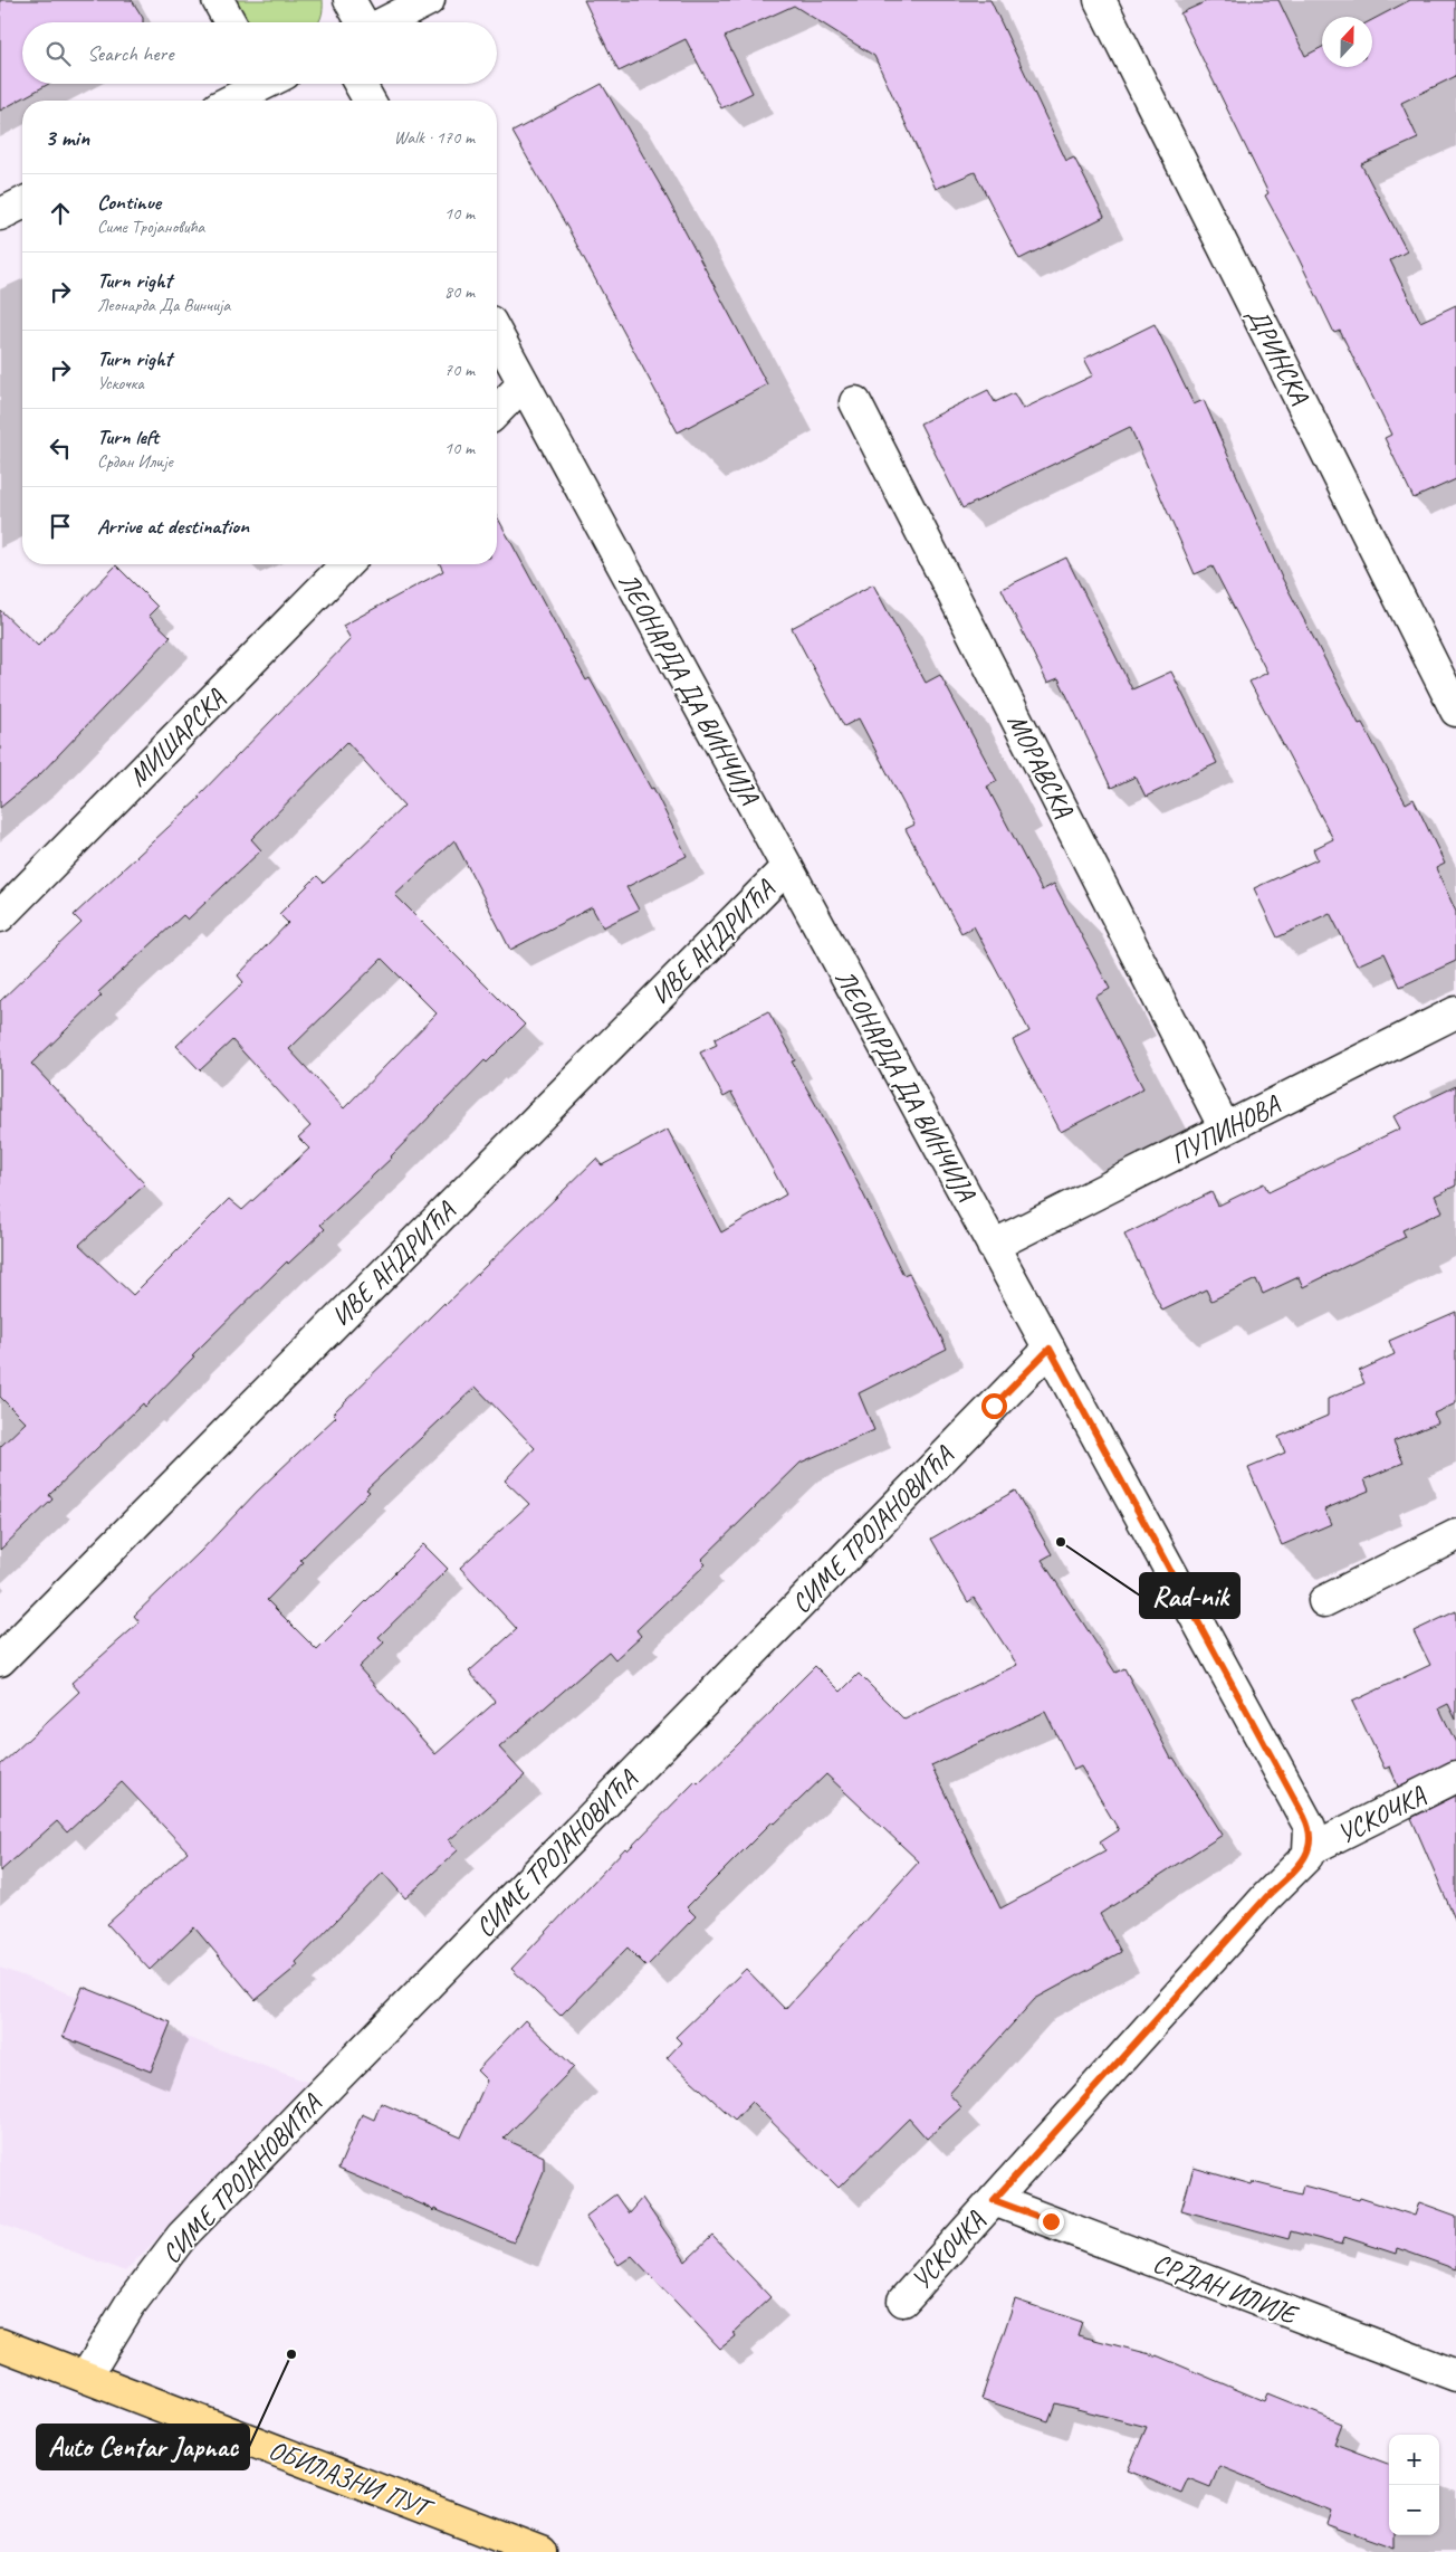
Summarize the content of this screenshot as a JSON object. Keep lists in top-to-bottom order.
{
  "streets": {
    "main road": ["ОБИЛАЗНИ ПУТ"],
    "street": [
      "ДРИНСКА",
      "ЛЕОНАРДА ДА ВИНЧИЈА",
      "МИШАРСКА",
      "МОРАВСКА",
      "ИВЕ АНДРИЋА",
      "ПУПИНОВА",
      "СИМЕ ТРОЈАНОВИЋА",
      "УСКОЧКА",
      "СРДАН ИЛИЈЕ"
    ]
  },
  "crossings": [
    ["ЛЕОНАРДА ДА ВИНЧИЈА", "ИВЕ АНДРИЋА"],
    ["ЛЕОНАРДА ДА ВИНЧИЈА", "ПУПИНОВА"],
    ["ЛЕОНАРДА ДА ВИНЧИЈА", "СИМЕ ТРОЈАНОВИЋА"],
    ["ЛЕОНАРДА ДА ВИНЧИЈА", "УСКОЧКА"],
    ["МОРАВСКА", "ПУПИНОВА"],
    ["СИМЕ ТРОЈАНОВИЋА", "ОБИЛАЗНИ ПУТ"],
    ["УСКОЧКА", "СРДАН ИЛИЈЕ"]
  ],
  "places": ["Rad-nik", "Auto Centar Japnac"],
  "north": "top",
  "page": {
    "search": "Search here",
    "heading": ["3 min", "Walk · 170 m"],
    "list": [
      ["Continue", "Симе Тројановића", "10 m"],
      ["Turn right", "Леонарда Да Винчија", "80 m"],
      ["Turn right", "Ускочка", "70 m"],
      ["Turn left", "Срдан Илије", "10 m"],
      "Arrive at destination"
    ],
    "map_buttons": ["+", "−"]
  }
}
